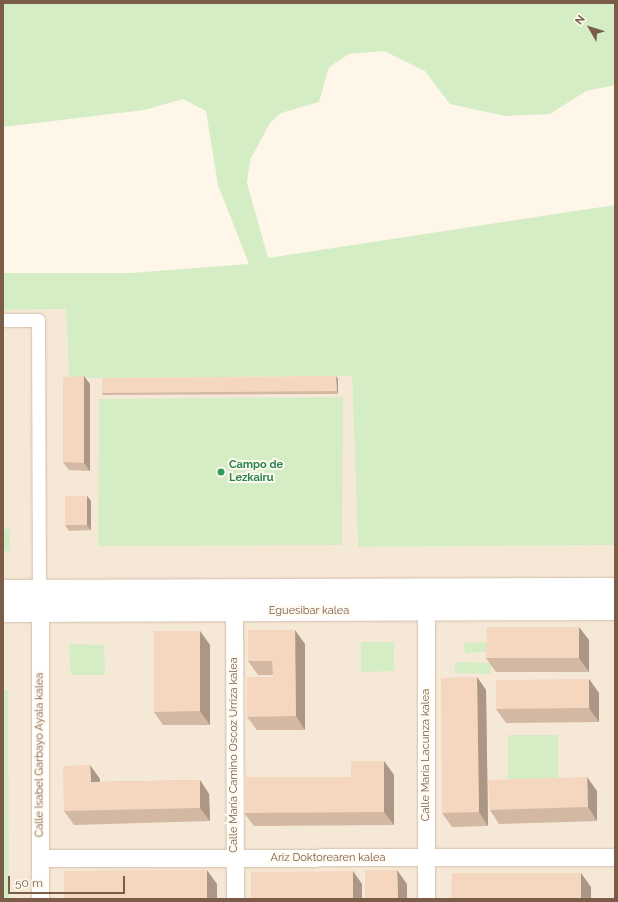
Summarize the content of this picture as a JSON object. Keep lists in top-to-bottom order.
{
  "streets": {
    "street": [
      "Eguesibar kalea",
      "Calle Isabel Garbayo Ayala kalea",
      "Calle María Camino Oscoz Urriza kalea",
      "Calle María Lacunza kalea",
      "Ariz Doktorearen kalea"
    ]
  },
  "crossings": [
    ["Eguesibar kalea", "Calle Isabel Garbayo Ayala kalea"],
    ["Eguesibar kalea", "Calle María Camino Oscoz Urriza kalea"],
    ["Eguesibar kalea", "Calle María Lacunza kalea"],
    ["Calle Isabel Garbayo Ayala kalea", "Ariz Doktorearen kalea"],
    ["Calle María Camino Oscoz Urriza kalea", "Ariz Doktorearen kalea"],
    ["Calle María Lacunza kalea", "Ariz Doktorearen kalea"]
  ],
  "places": ["Campo de Lezkairu"],
  "scale_bar": "50 m",
  "north": "top left"
}
